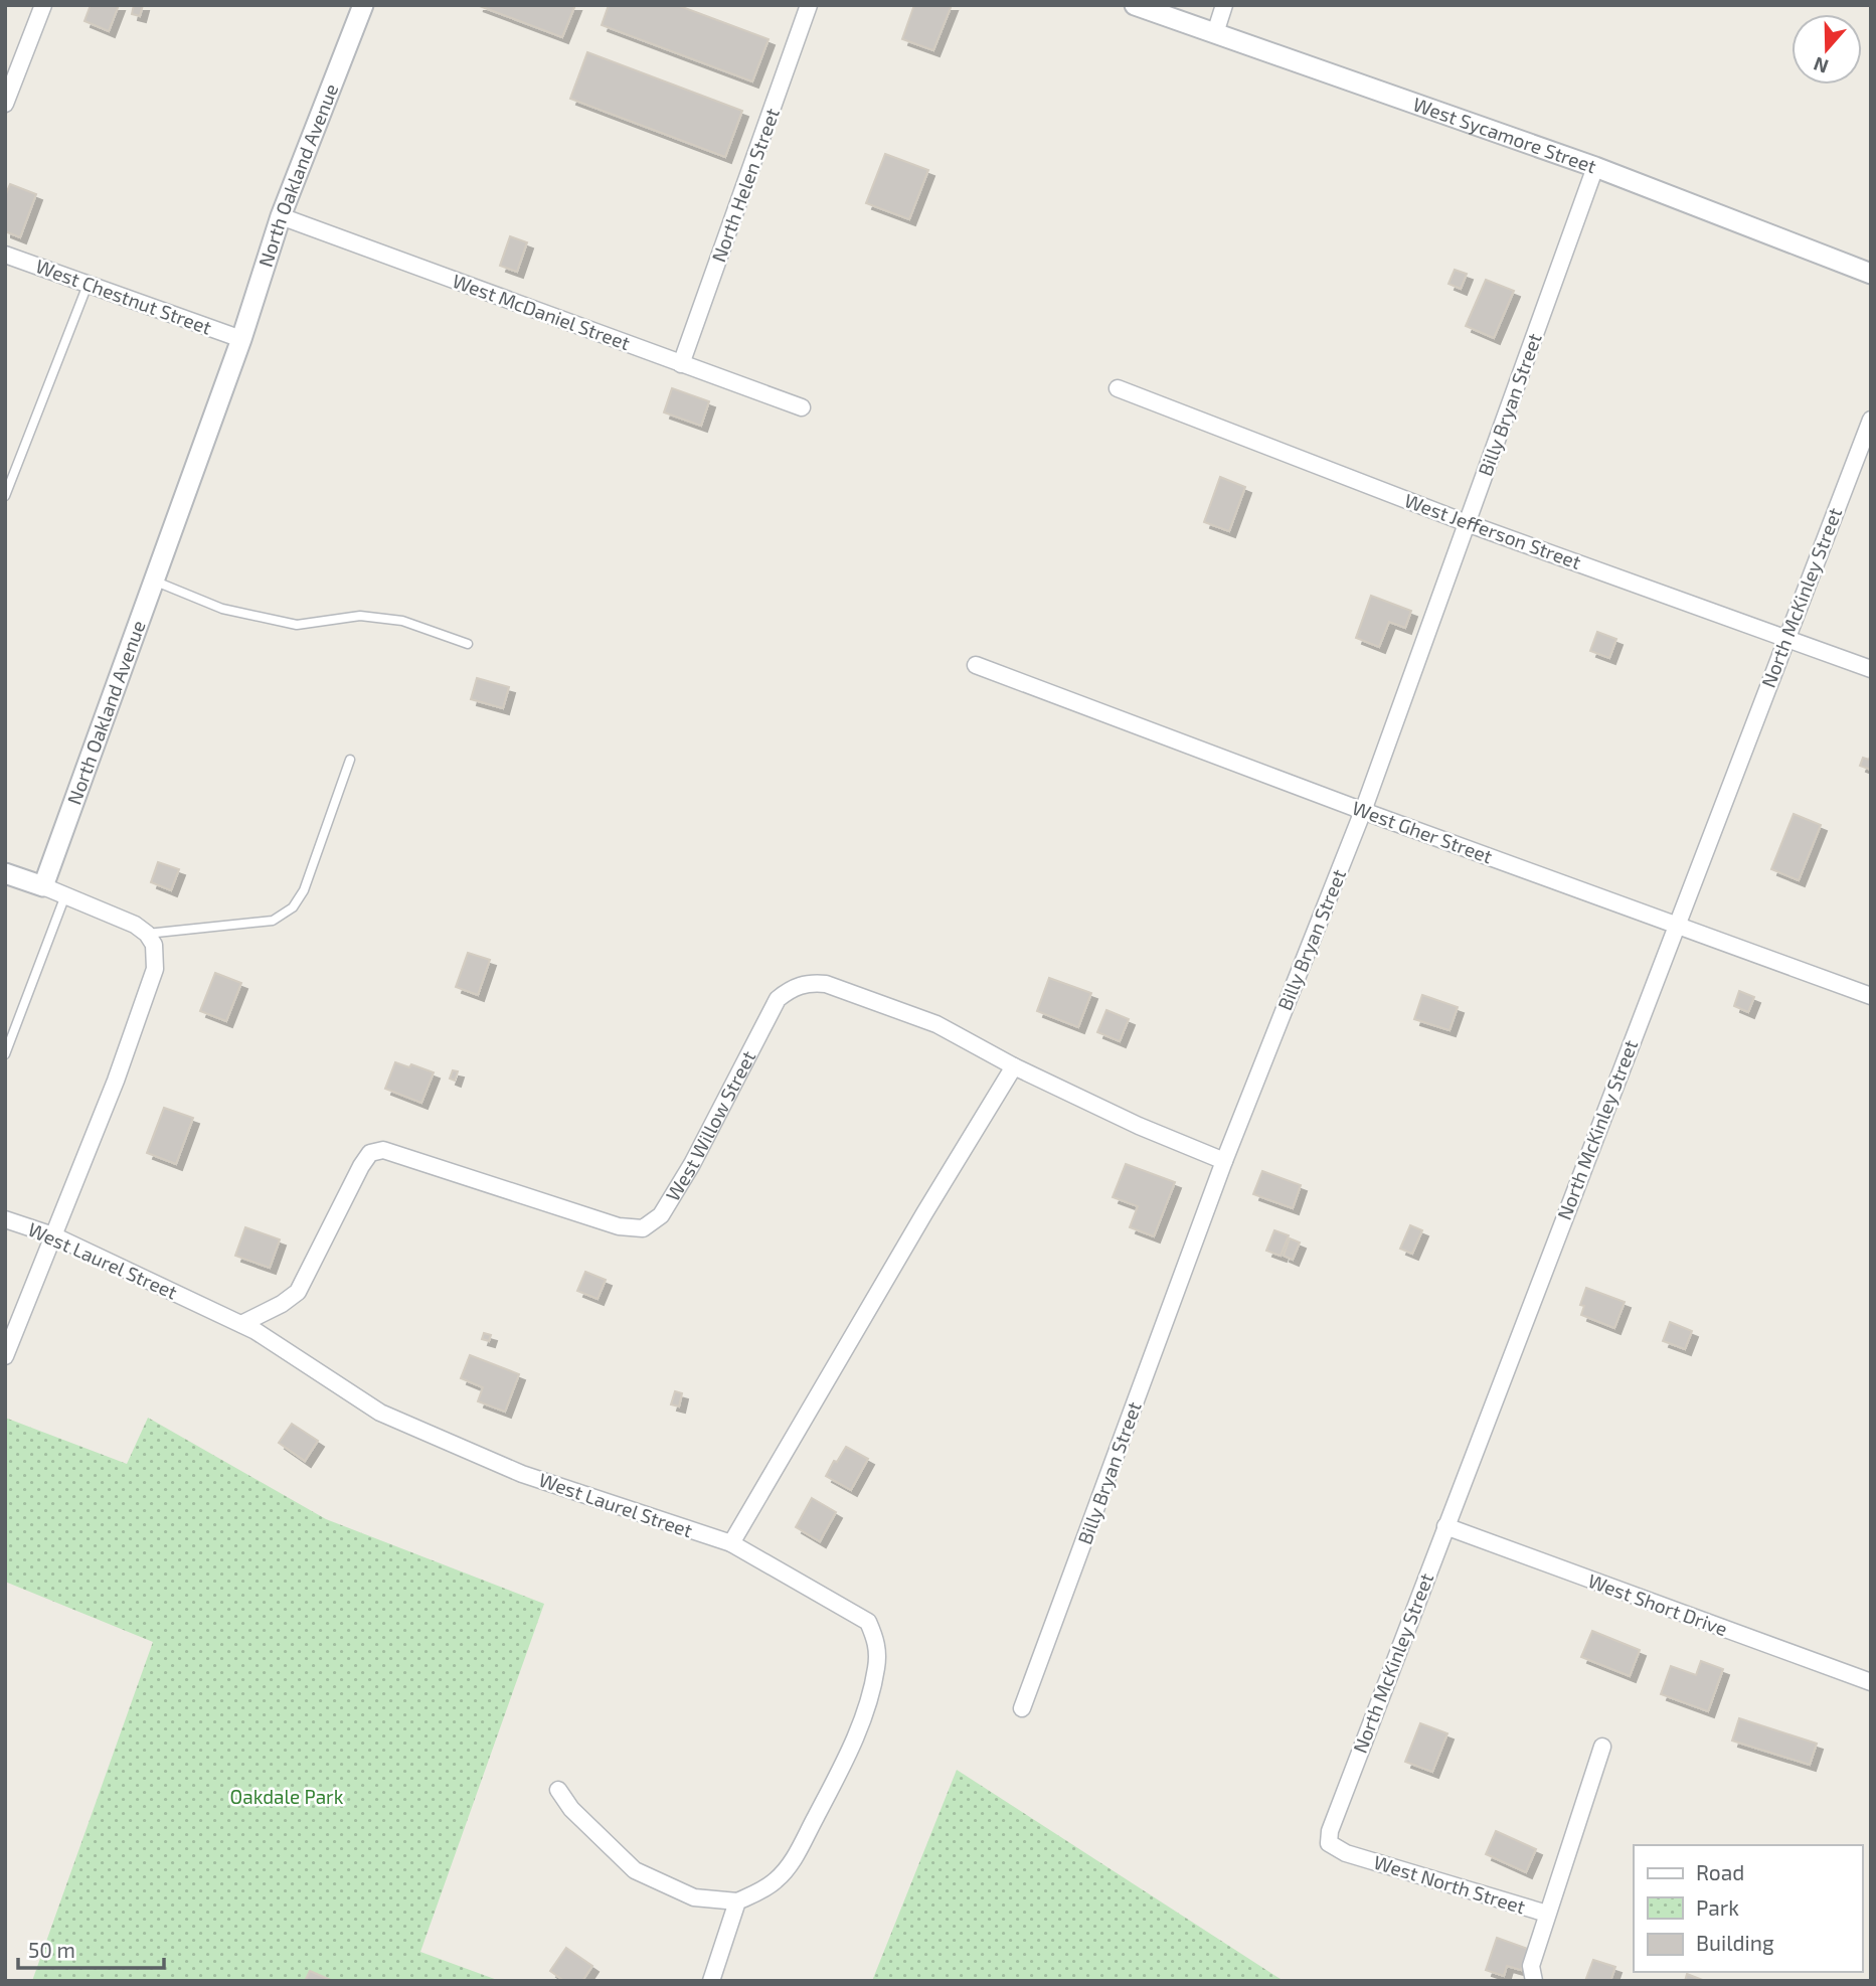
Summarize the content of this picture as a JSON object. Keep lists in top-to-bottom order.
{
  "streets": {
    "street": [
      "West Sycamore Street",
      "North Oakland Avenue",
      "North Helen Street",
      "West Chestnut Street",
      "West McDaniel Street",
      "Billy Bryan Street",
      "West Jefferson Street",
      "North McKinley Street",
      "West Gher Street",
      "West Willow Street",
      "West Laurel Street",
      "West Short Drive",
      "West North Street"
    ]
  },
  "crossings": [
    ["West Sycamore Street", "Billy Bryan Street"],
    ["North Oakland Avenue", "West Chestnut Street"],
    ["North Oakland Avenue", "West McDaniel Street"],
    ["North Helen Street", "West McDaniel Street"],
    ["Billy Bryan Street", "West Jefferson Street"],
    ["Billy Bryan Street", "West Gher Street"],
    ["Billy Bryan Street", "West Willow Street"],
    ["West Jefferson Street", "North McKinley Street"],
    ["North McKinley Street", "West Gher Street"],
    ["North McKinley Street", "West Short Drive"],
    ["North McKinley Street", "West North Street"],
    ["West Willow Street", "West Laurel Street"]
  ],
  "parks": ["Oakdale Park"],
  "legend": ["Road", "Park", "Building"],
  "scale_bar": "50 m",
  "north": "bottom"
}
